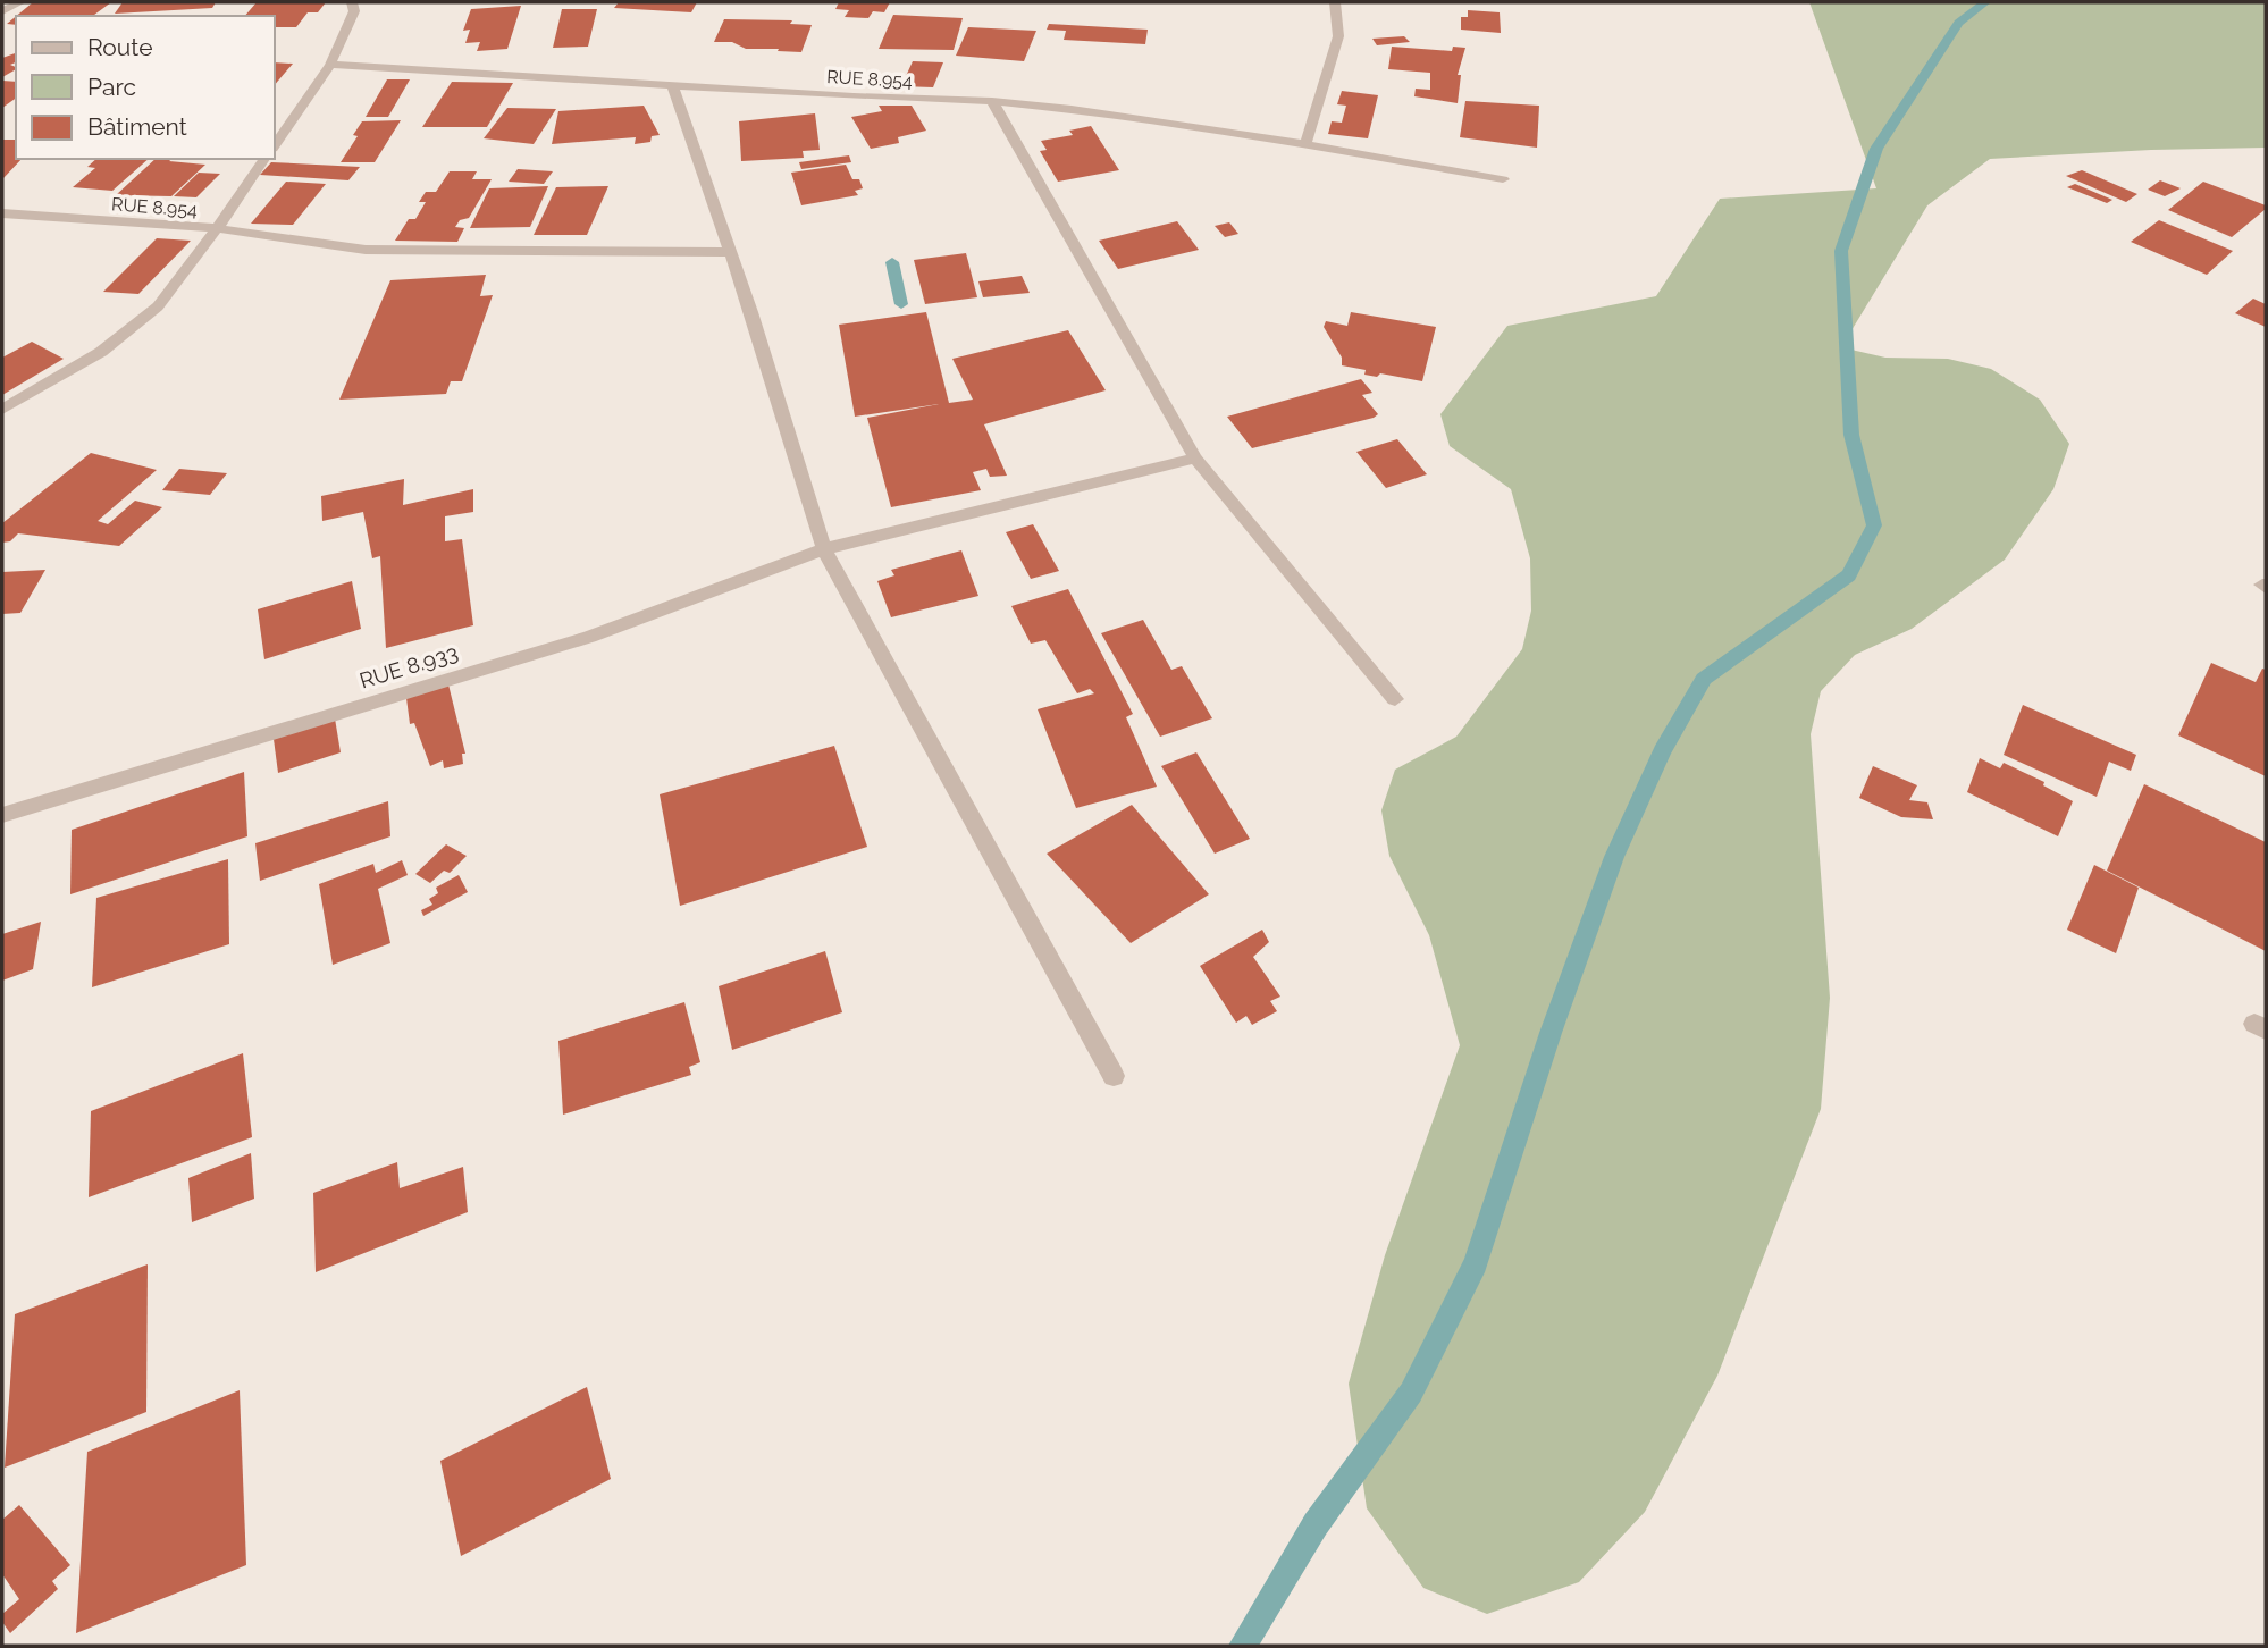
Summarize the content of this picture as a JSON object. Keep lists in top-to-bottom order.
{
  "streets": {
    "street": ["RUE 8.954", "RUE 8.933"]
  },
  "legend": ["Route", "Parc", "Bâtiment"]
}
